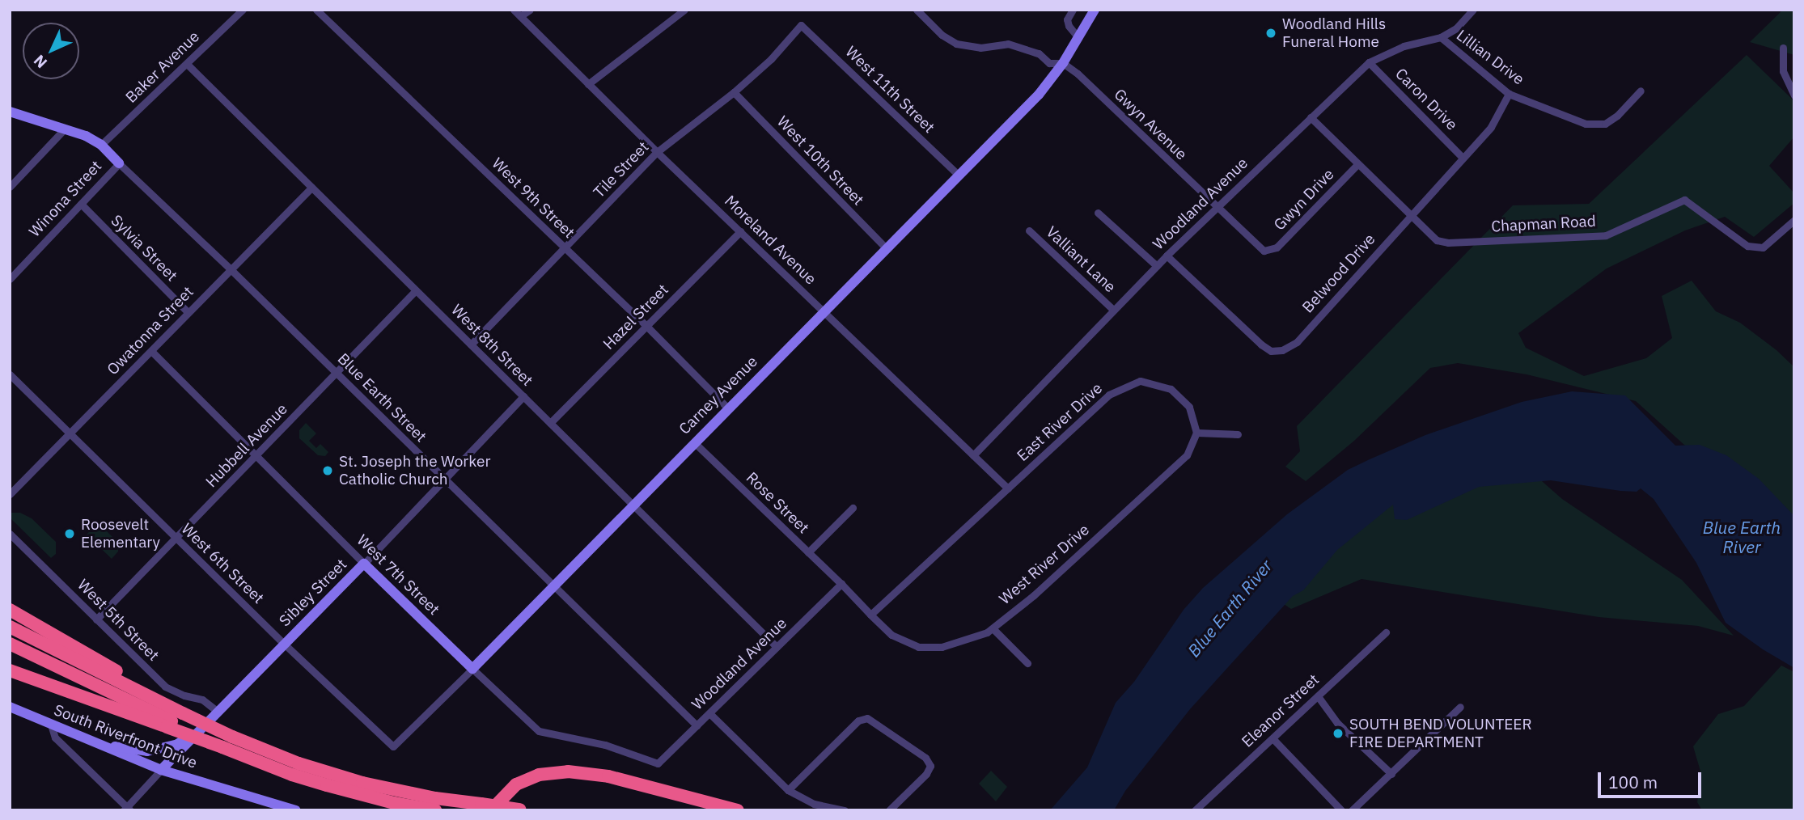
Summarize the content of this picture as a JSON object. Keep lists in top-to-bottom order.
{
  "streets": {
    "main road": [
      "Carney Avenue",
      "West 7th Street",
      "Sibley Street",
      "South Riverfront Drive"
    ],
    "street": [
      "Lillian Drive",
      "Baker Avenue",
      "West 11th Street",
      "Caron Drive",
      "Gwyn Avenue",
      "West 10th Street",
      "Tile Street",
      "West 9th Street",
      "Winona Street",
      "Gwyn Drive",
      "Woodland Avenue",
      "Chapman Road",
      "Moreland Avenue",
      "Sylvia Street",
      "Valliant Lane",
      "Belwood Drive",
      "Hazel Street",
      "Owatonna Street",
      "West 8th Street",
      "Blue Earth Street",
      "East River Drive",
      "Hubbell Avenue",
      "Rose Street",
      "West 6th Street",
      "West River Drive",
      "West 5th Street",
      "Eleanor Street"
    ]
  },
  "crossings": [
    ["Lillian Drive", "Woodland Avenue"],
    ["Lillian Drive", "Belwood Drive"],
    ["Baker Avenue", "West 8th Street"],
    ["West 11th Street", "Tile Street"],
    ["West 11th Street", "Carney Avenue"],
    ["Caron Drive", "Woodland Avenue"],
    ["Caron Drive", "Belwood Drive"],
    ["Gwyn Avenue", "Gwyn Drive"],
    ["Gwyn Avenue", "Woodland Avenue"],
    ["Gwyn Avenue", "Carney Avenue"],
    ["West 10th Street", "Tile Street"],
    ["West 10th Street", "Carney Avenue"],
    ["Tile Street", "West 9th Street"],
    ["Tile Street", "Moreland Avenue"],
    ["Tile Street", "West 8th Street"],
    ["West 9th Street", "Hazel Street"],
    ["West 9th Street", "Carney Avenue"],
    ["Winona Street", "Sylvia Street"],
    ["Winona Street", "Blue Earth Street"],
    ["Gwyn Drive", "Woodland Avenue"],
    ["Gwyn Drive", "Chapman Road"],
    ["Woodland Avenue", "Chapman Road"],
    ["Woodland Avenue", "Moreland Avenue"],
    ["Woodland Avenue", "Valliant Lane"],
    ["Woodland Avenue", "Belwood Drive"],
    ["Woodland Avenue", "West 8th Street"],
    ["Woodland Avenue", "Blue Earth Street"],
    ["Woodland Avenue", "Rose Street"],
    ["Woodland Avenue", "West River Drive"],
    ["Woodland Avenue", "West 7th Street"],
    ["Chapman Road", "Belwood Drive"],
    ["Moreland Avenue", "Hazel Street"],
    ["Moreland Avenue", "Carney Avenue"],
    ["Moreland Avenue", "East River Drive"],
    ["Sylvia Street", "Owatonna Street"],
    ["Hazel Street", "West 8th Street"],
    ["Owatonna Street", "West 8th Street"],
    ["Owatonna Street", "Blue Earth Street"],
    ["Owatonna Street", "West 6th Street"],
    ["Owatonna Street", "West 7th Street"],
    ["West 8th Street", "Carney Avenue"],
    ["West 8th Street", "Hubbell Avenue"],
    ["West 8th Street", "Sibley Street"],
    ["Carney Avenue", "Blue Earth Street"],
    ["Carney Avenue", "Rose Street"],
    ["Carney Avenue", "West 6th Street"],
    ["Carney Avenue", "West 7th Street"],
    ["Blue Earth Street", "Hubbell Avenue"],
    ["Blue Earth Street", "Sibley Street"],
    ["East River Drive", "West River Drive"],
    ["Hubbell Avenue", "West 6th Street"],
    ["Hubbell Avenue", "West 7th Street"],
    ["Hubbell Avenue", "West 5th Street"],
    ["Rose Street", "West River Drive"],
    ["West 6th Street", "Sibley Street"],
    ["West 7th Street", "Sibley Street"],
    ["Sibley Street", "West 5th Street"],
    ["Sibley Street", "South Riverfront Drive"]
  ],
  "water": ["Blue Earth River"],
  "places": [
    "Woodland Hills Funeral Home",
    "St. Joseph the Worker Catholic Church",
    "Roosevelt Elementary",
    "SOUTH BEND VOLUNTEER FIRE DEPARTMENT"
  ],
  "scale_bar": "100 m",
  "north": "bottom left"
}
